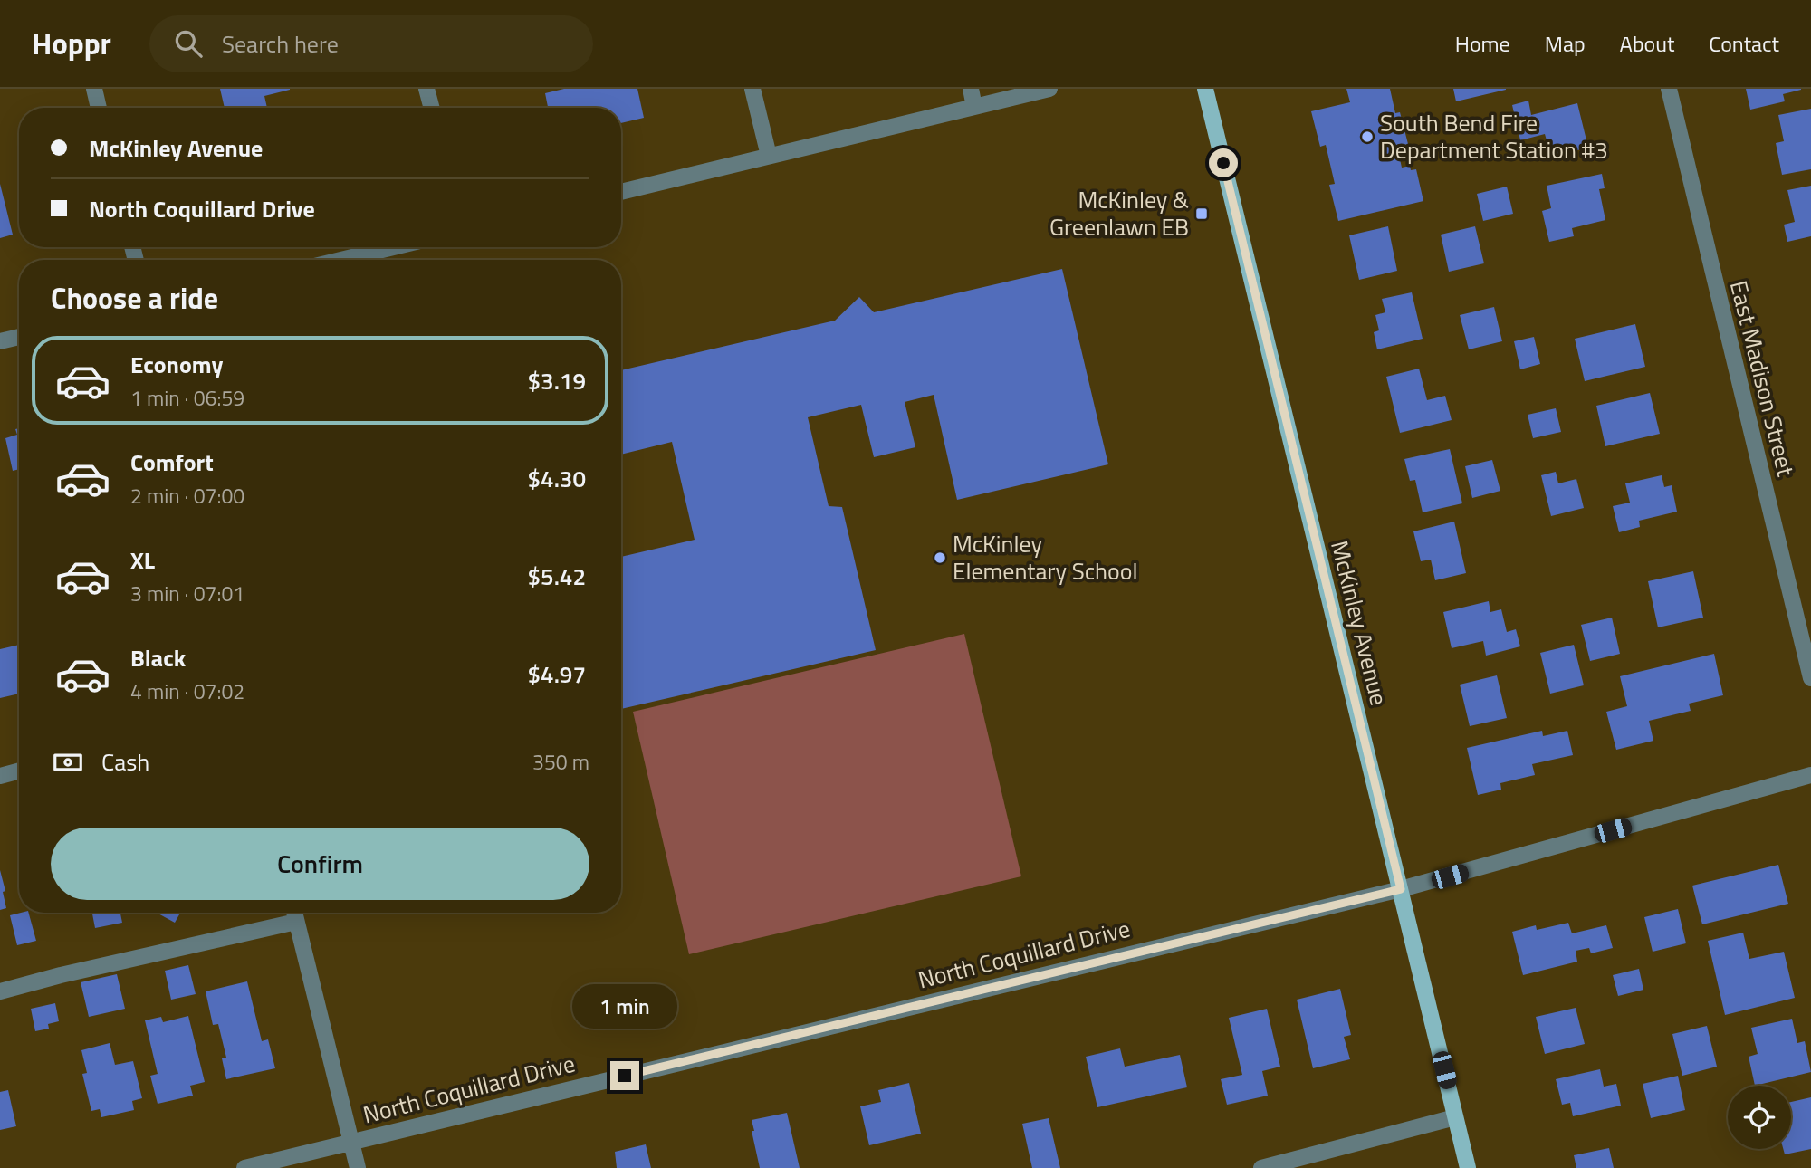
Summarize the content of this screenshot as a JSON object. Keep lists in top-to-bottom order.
{
  "streets": {
    "main road": ["McKinley Avenue"],
    "street": ["East Madison Street", "North Coquillard Drive"]
  },
  "crossings": [
    ["McKinley Avenue", "North Coquillard Drive"]
  ],
  "places": {
    "other": ["South Bend Fire Department Station #3", "McKinley Elementary School"],
    "transit": ["McKinley & Greenlawn EB"]
  },
  "page": {
    "header": "Hoppr",
    "search": "Search here",
    "nav": [
      "Home",
      "Map",
      "About",
      "Contact"
    ],
    "banner": ["McKinley Avenue", "North Coquillard Drive"],
    "heading": "Choose a ride",
    "list": [
      {
        "name": "Economy",
        "note": "1 min · 06:59",
        "value": "$3.19"
      },
      {
        "name": "Comfort",
        "note": "2 min · 07:00",
        "value": "$4.30"
      },
      {
        "name": "XL",
        "note": "3 min · 07:01",
        "value": "$5.42"
      },
      {
        "name": "Black",
        "note": "4 min · 07:02",
        "value": "$4.97"
      }
    ],
    "pay": ["Cash", "350 m"],
    "buttons": "Confirm",
    "bubble": "1 min"
  }
}
